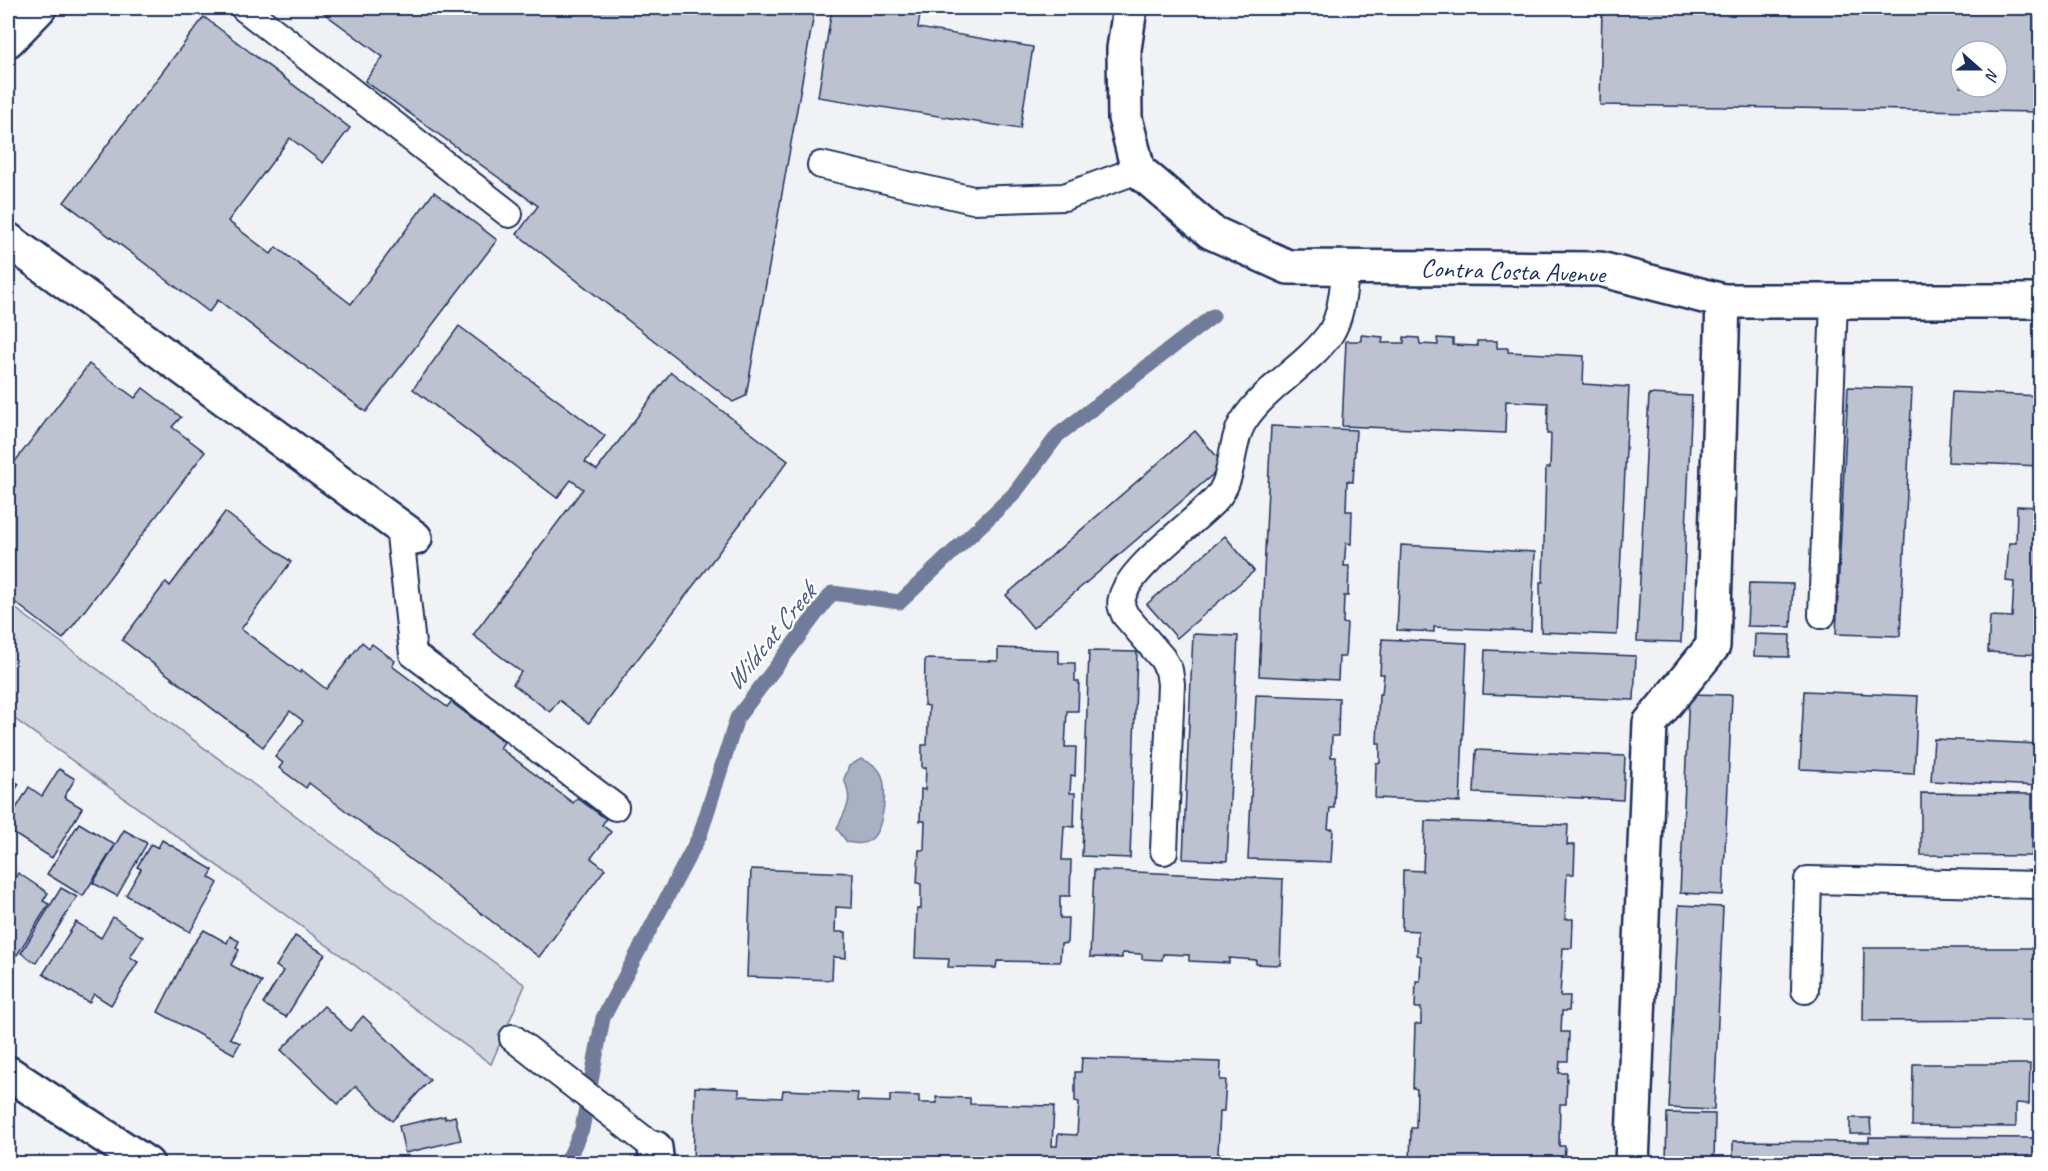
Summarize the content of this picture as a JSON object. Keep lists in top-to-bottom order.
{
  "streets": {
    "street": ["Contra Costa Avenue"]
  },
  "water": ["Wildcat Creek"],
  "north": "right"
}
